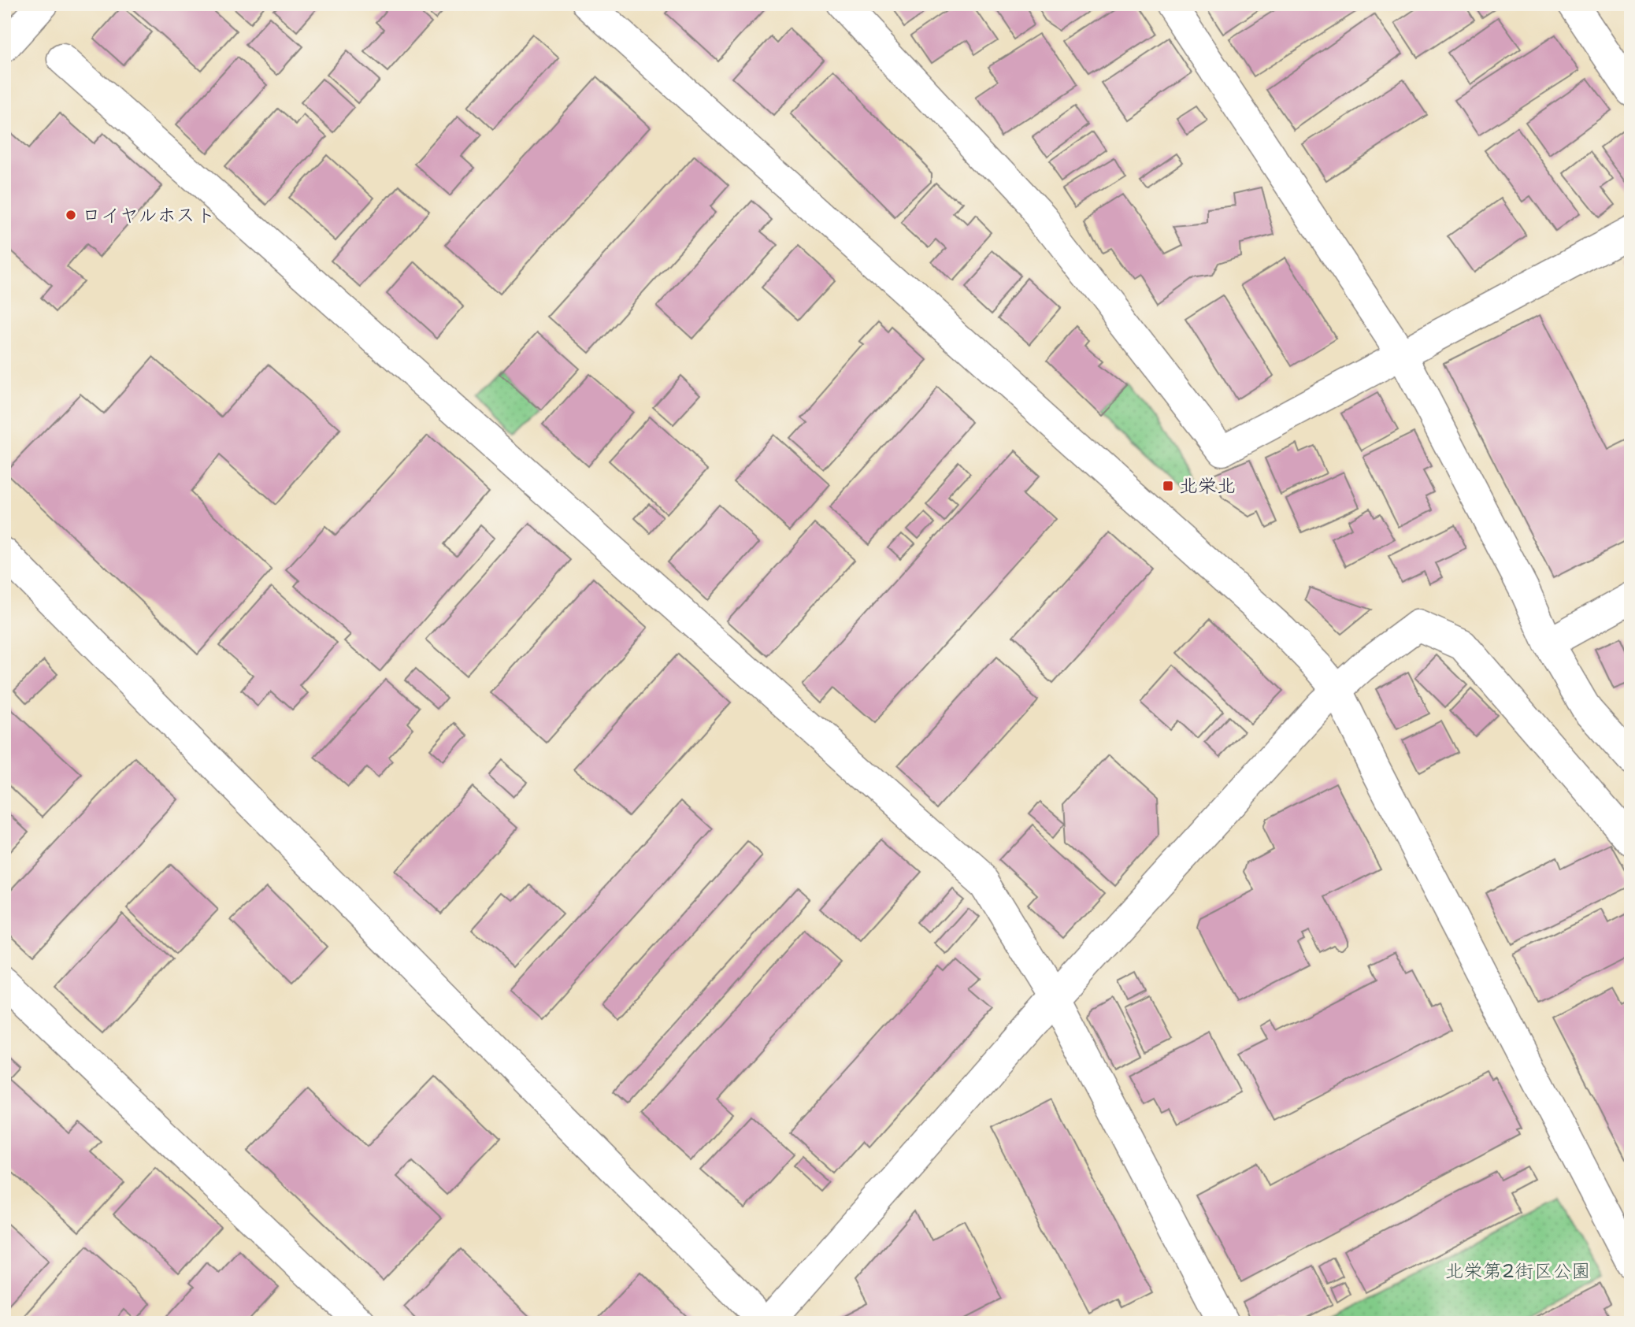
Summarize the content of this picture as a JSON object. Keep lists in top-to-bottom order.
{
  "parks": ["北栄第2街区公園"],
  "places": {
    "other": ["ロイヤルホスト"],
    "transit": ["北栄北"]
  }
}
